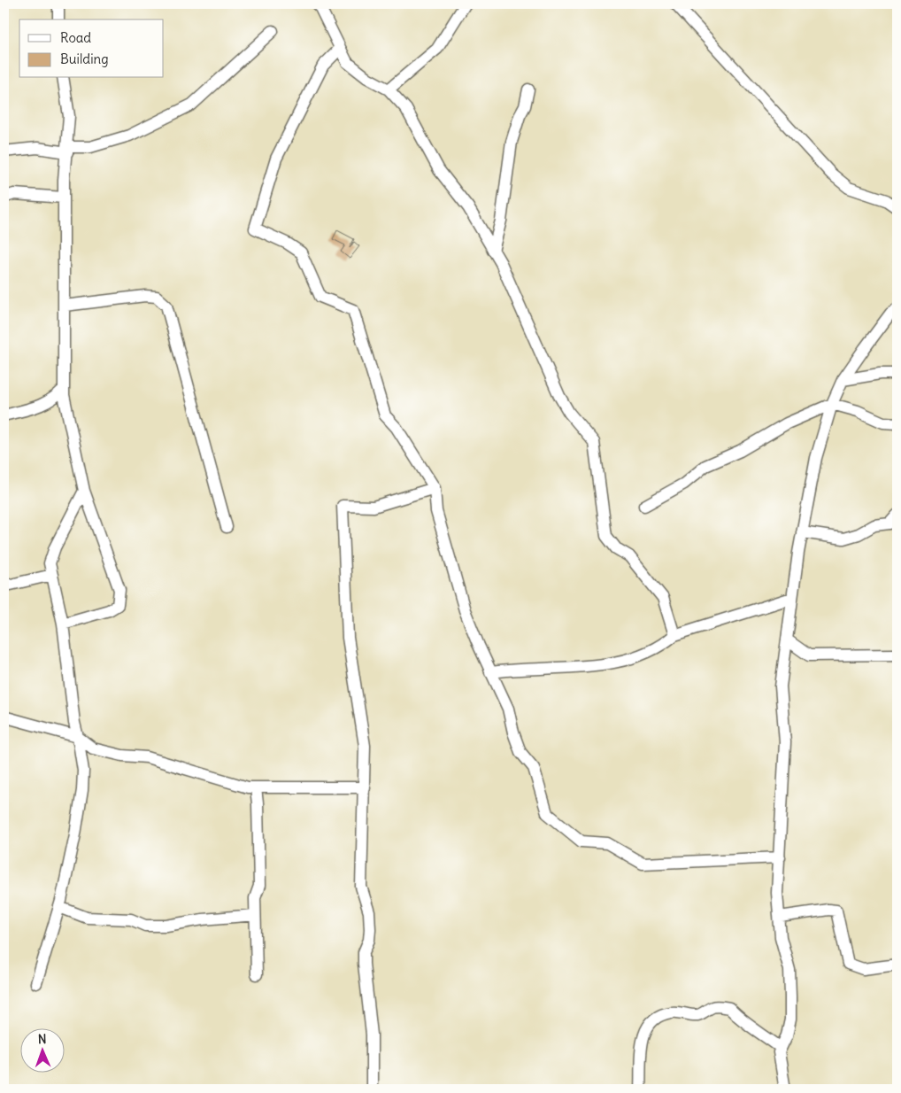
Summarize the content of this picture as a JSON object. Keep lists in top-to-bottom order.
{
  "legend": ["Road", "Building"],
  "north": "top"
}
